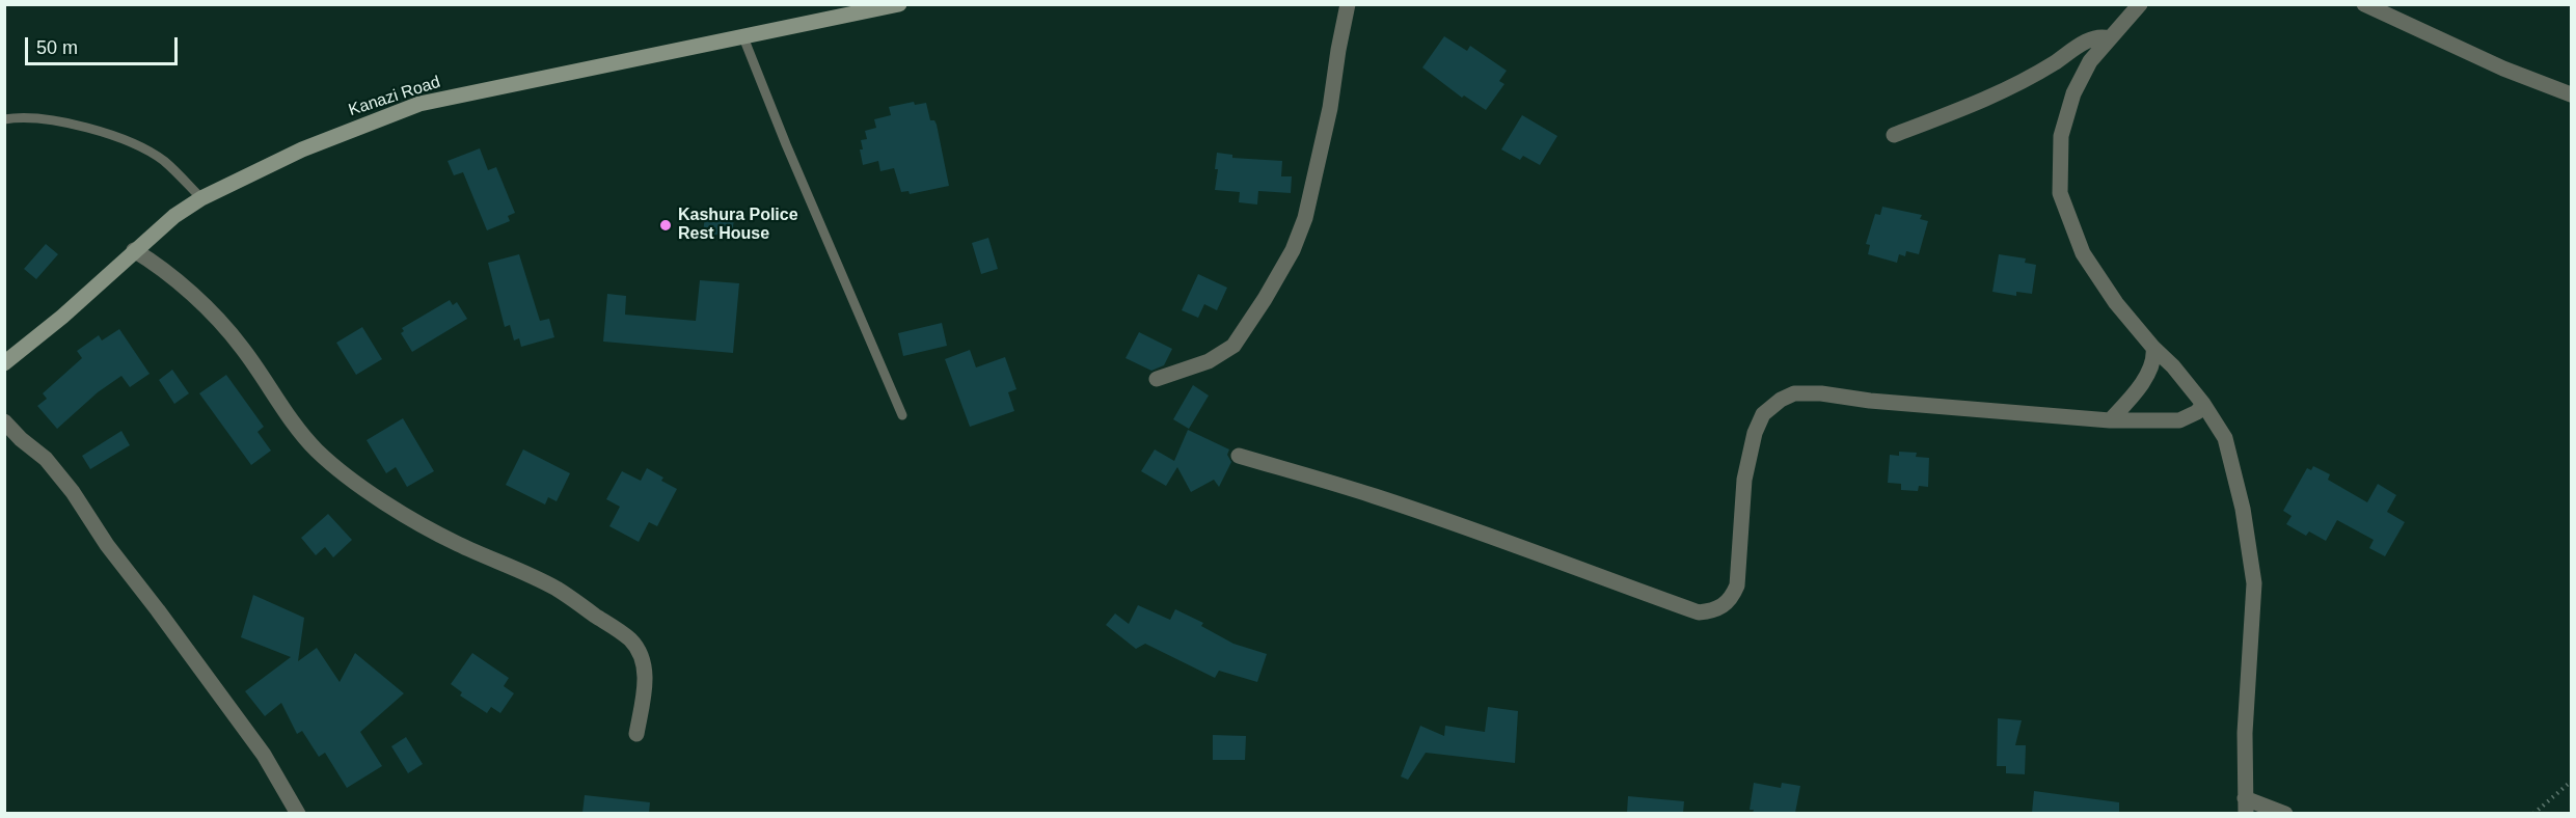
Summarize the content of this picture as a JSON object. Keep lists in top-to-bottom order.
{
  "streets": {
    "main road": ["Kanazi Road"]
  },
  "places": ["Kashura Police Rest House"],
  "scale_bar": "50 m"
}
